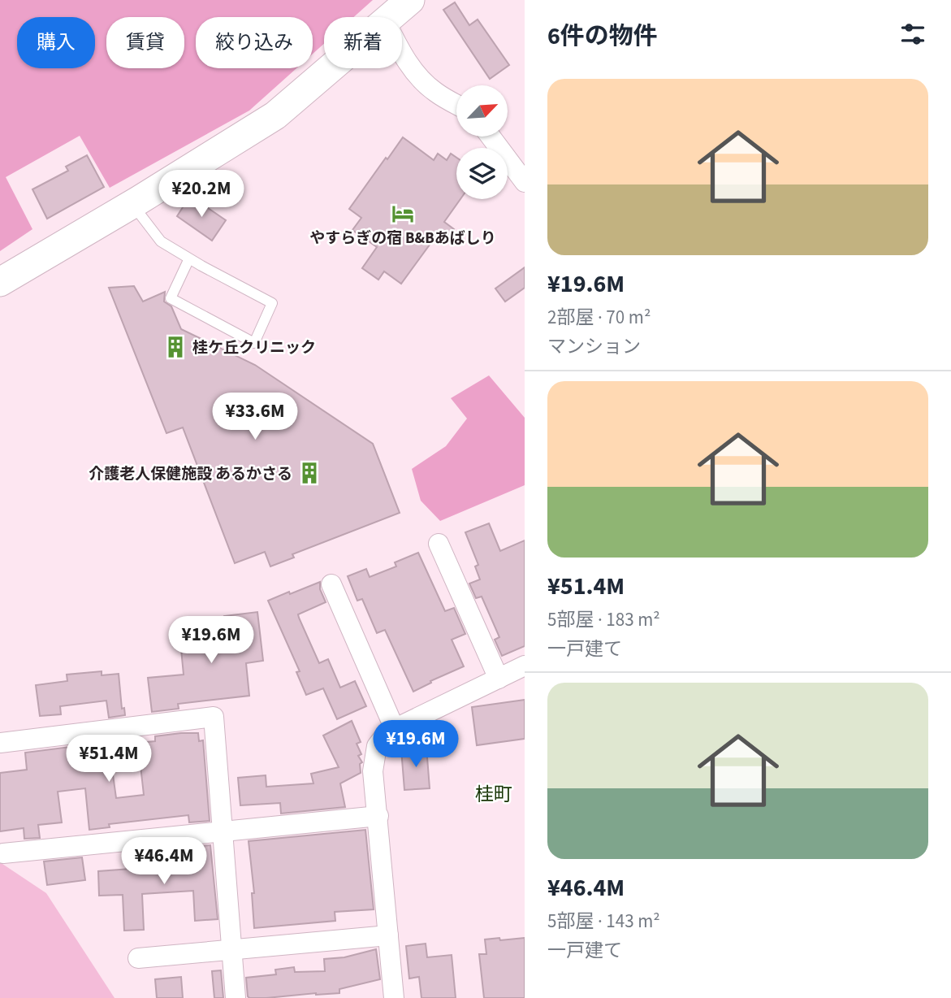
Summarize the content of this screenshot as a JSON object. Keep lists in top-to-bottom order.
{
  "districts": ["桂町"],
  "places": {
    "hotel": ["やすらぎの宿 B&Bあばしり"],
    "building": ["桂ケ丘クリニック", "介護老人保健施設 あるかさる"]
  },
  "north": "top right",
  "page": {
    "heading": "6件の物件",
    "chip": [
      "購入",
      "賃貸",
      "絞り込み",
      "新着"
    ],
    "list": [
      {
        "name": "¥19.6M",
        "note": "2部屋 · 70 m² · マンション"
      },
      {
        "name": "¥51.4M",
        "note": "5部屋 · 183 m² · 一戸建て"
      },
      {
        "name": "¥46.4M",
        "note": "5部屋 · 143 m² · 一戸建て"
      }
    ],
    "price": [
      "¥20.2M",
      "¥33.6M",
      "¥19.6M",
      "¥19.6M",
      "¥51.4M",
      "¥46.4M"
    ]
  }
}
